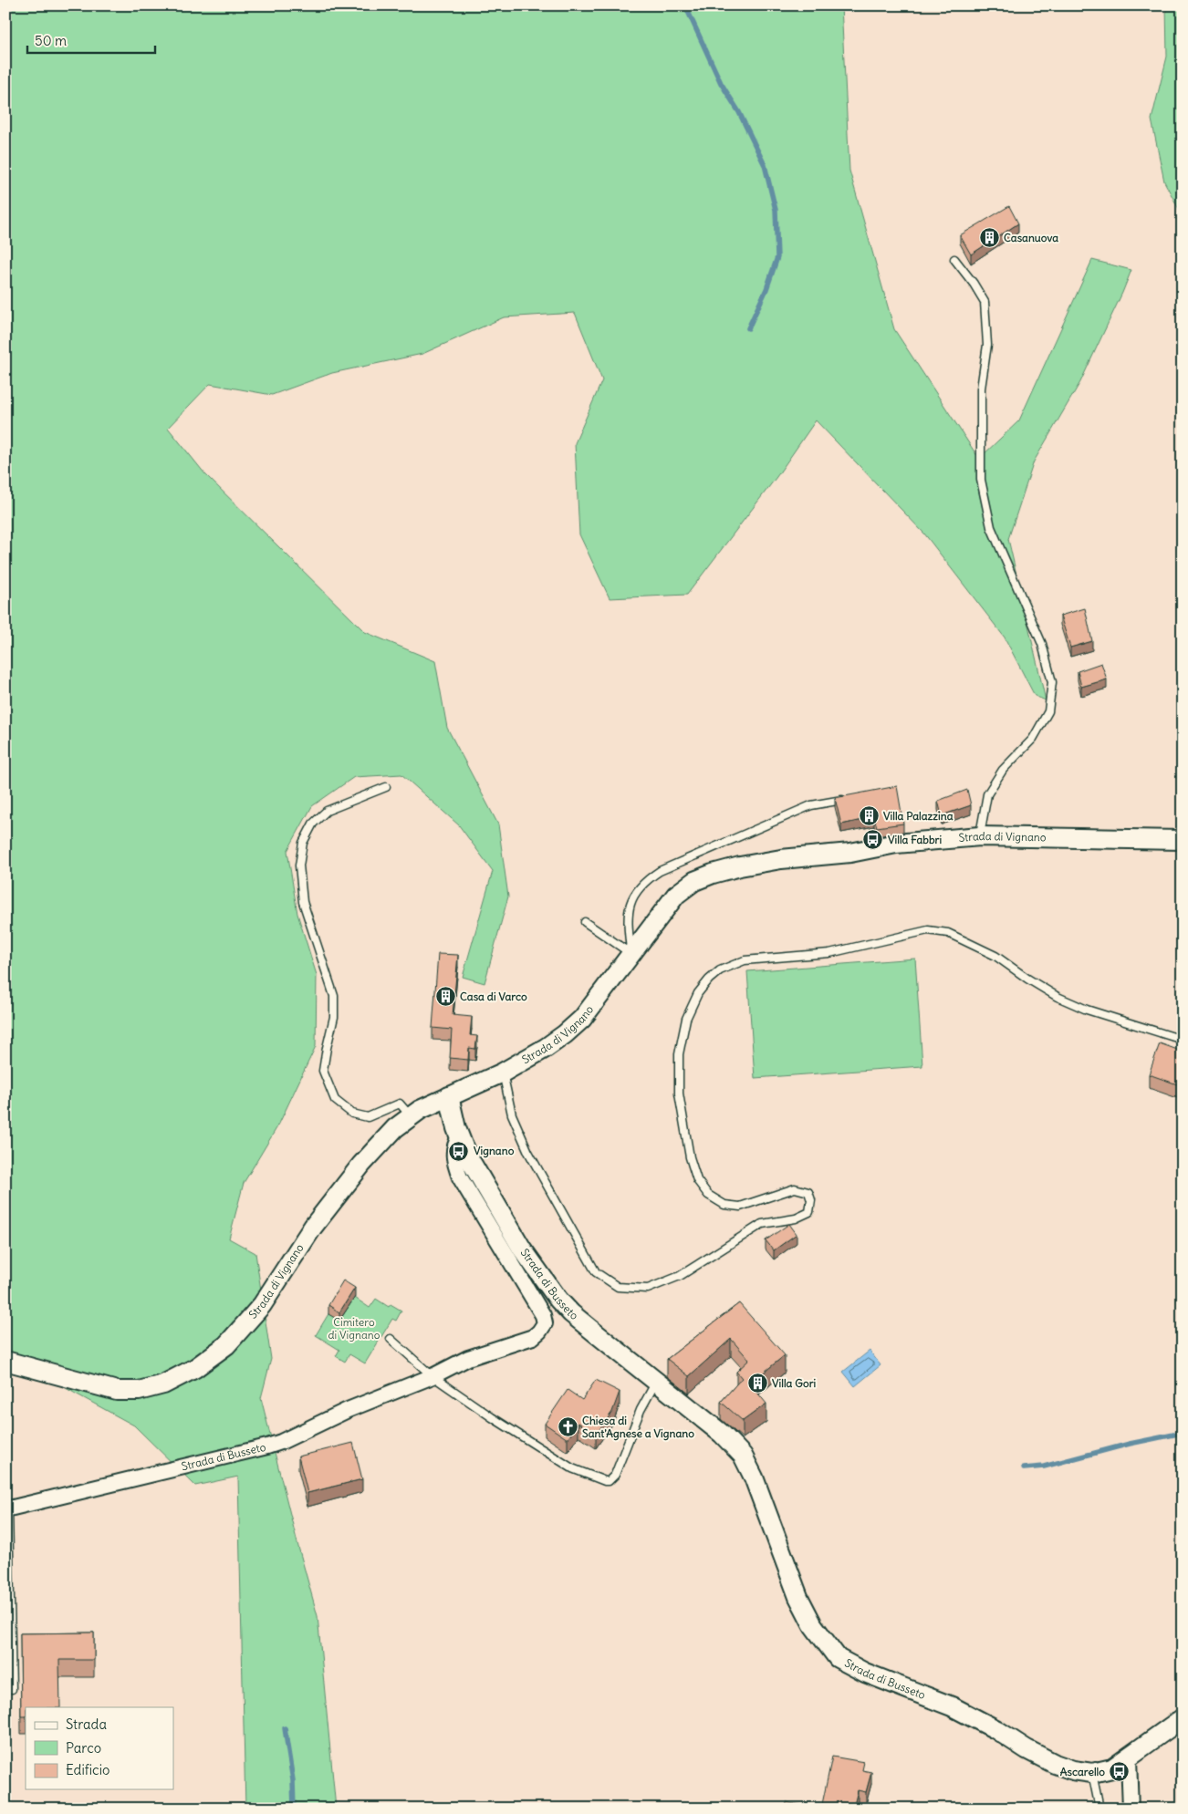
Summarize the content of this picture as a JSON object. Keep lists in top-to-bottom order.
{
  "streets": {
    "street": ["Strada di Vignano", "Strada di Busseto"]
  },
  "crossings": [
    ["Strada di Vignano", "Strada di Busseto"]
  ],
  "parks": ["Cimitero di Vignano"],
  "places": {
    "building": [
      "Casanuova",
      "Villa Palazzina",
      "Casa di Varco",
      "Villa Gori"
    ],
    "bus stop": ["Villa Fabbri", "Vignano", "Ascarello"],
    "church": ["Chiesa di Sant'Agnese a Vignano"]
  },
  "legend": ["Strada", "Parco", "Edificio"],
  "scale_bar": "50 m"
}
